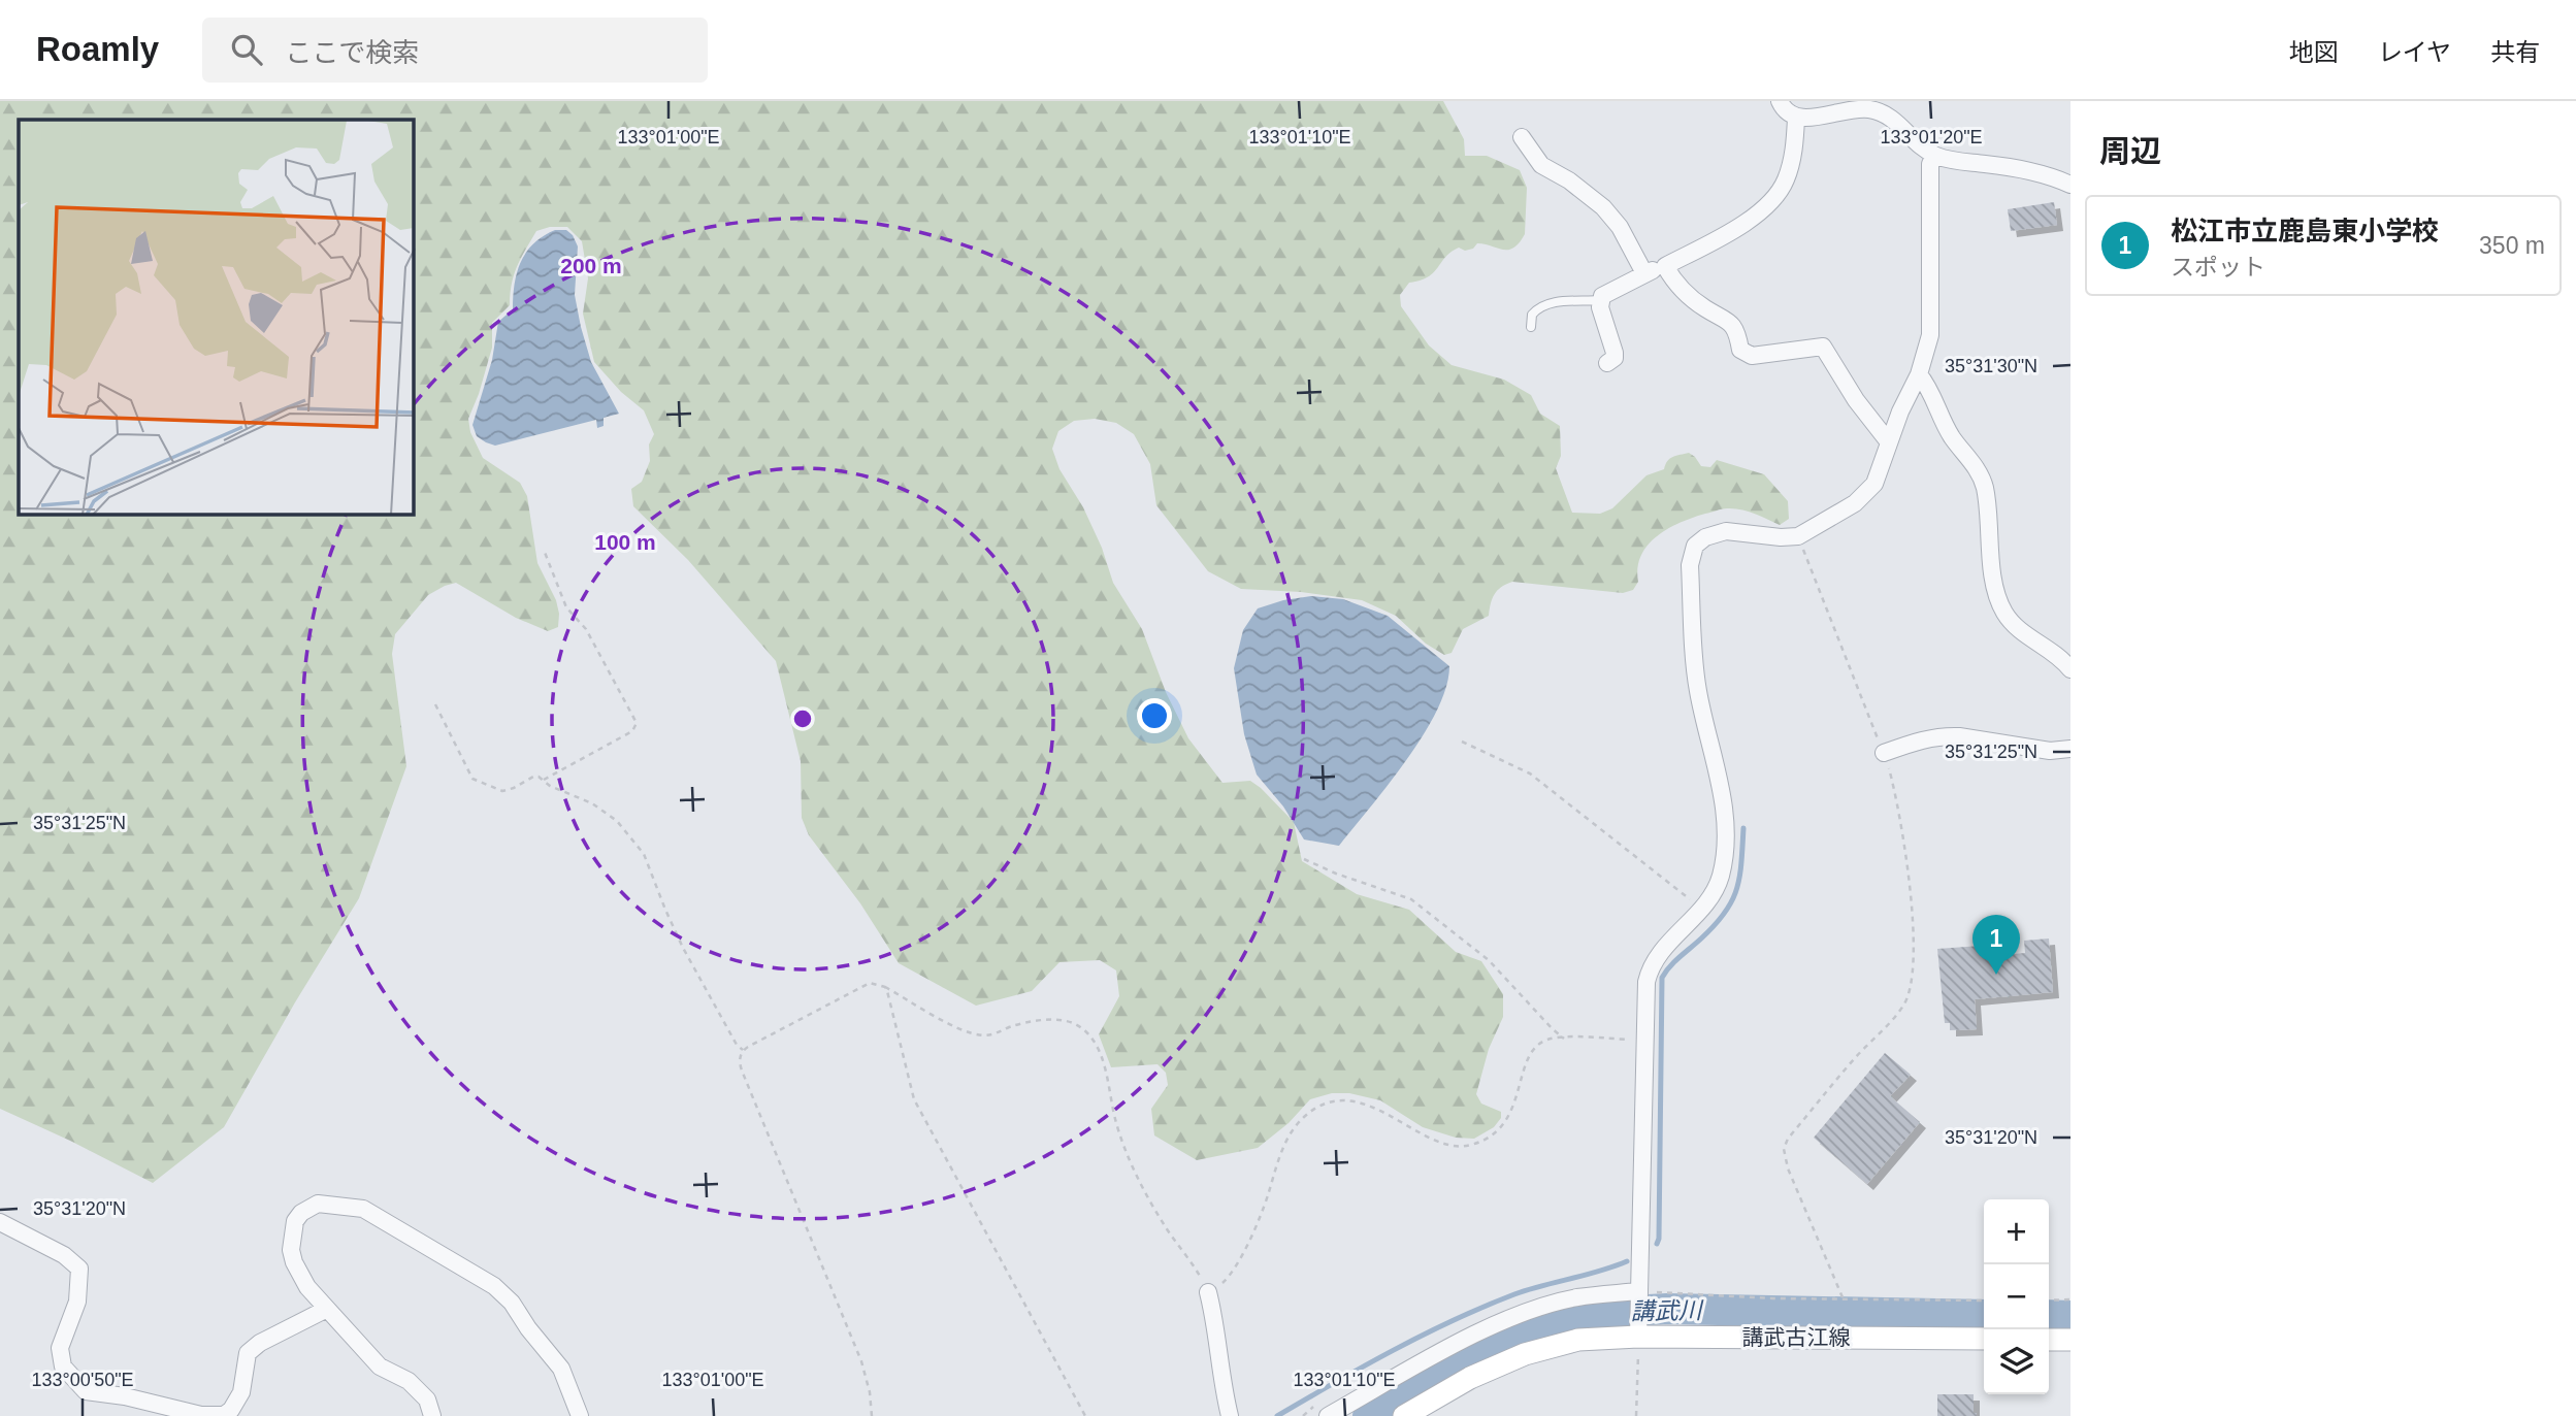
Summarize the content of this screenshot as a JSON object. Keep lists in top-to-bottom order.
{
  "streets": {
    "main road": ["講武古江線"]
  },
  "water": ["講武川"],
  "page": {
    "header": "Roamly",
    "search": "ここで検索",
    "nav": ["地図", "レイヤ", "共有"],
    "heading": "周辺",
    "list": [
      {
        "mark": "1",
        "name": "松江市立鹿島東小学校",
        "note": "スポット",
        "value": "350 m"
      }
    ],
    "pins": "1",
    "map_buttons": ["+", "−"]
  },
  "coordinates": [
    "133°01'00\"E",
    "133°01'10\"E",
    "133°01'20\"E",
    "35°31'30\"N",
    "35°31'25\"N",
    "35°31'20\"N",
    "133°00'50\"E"
  ],
  "rings": ["200 m", "100 m"]
}
